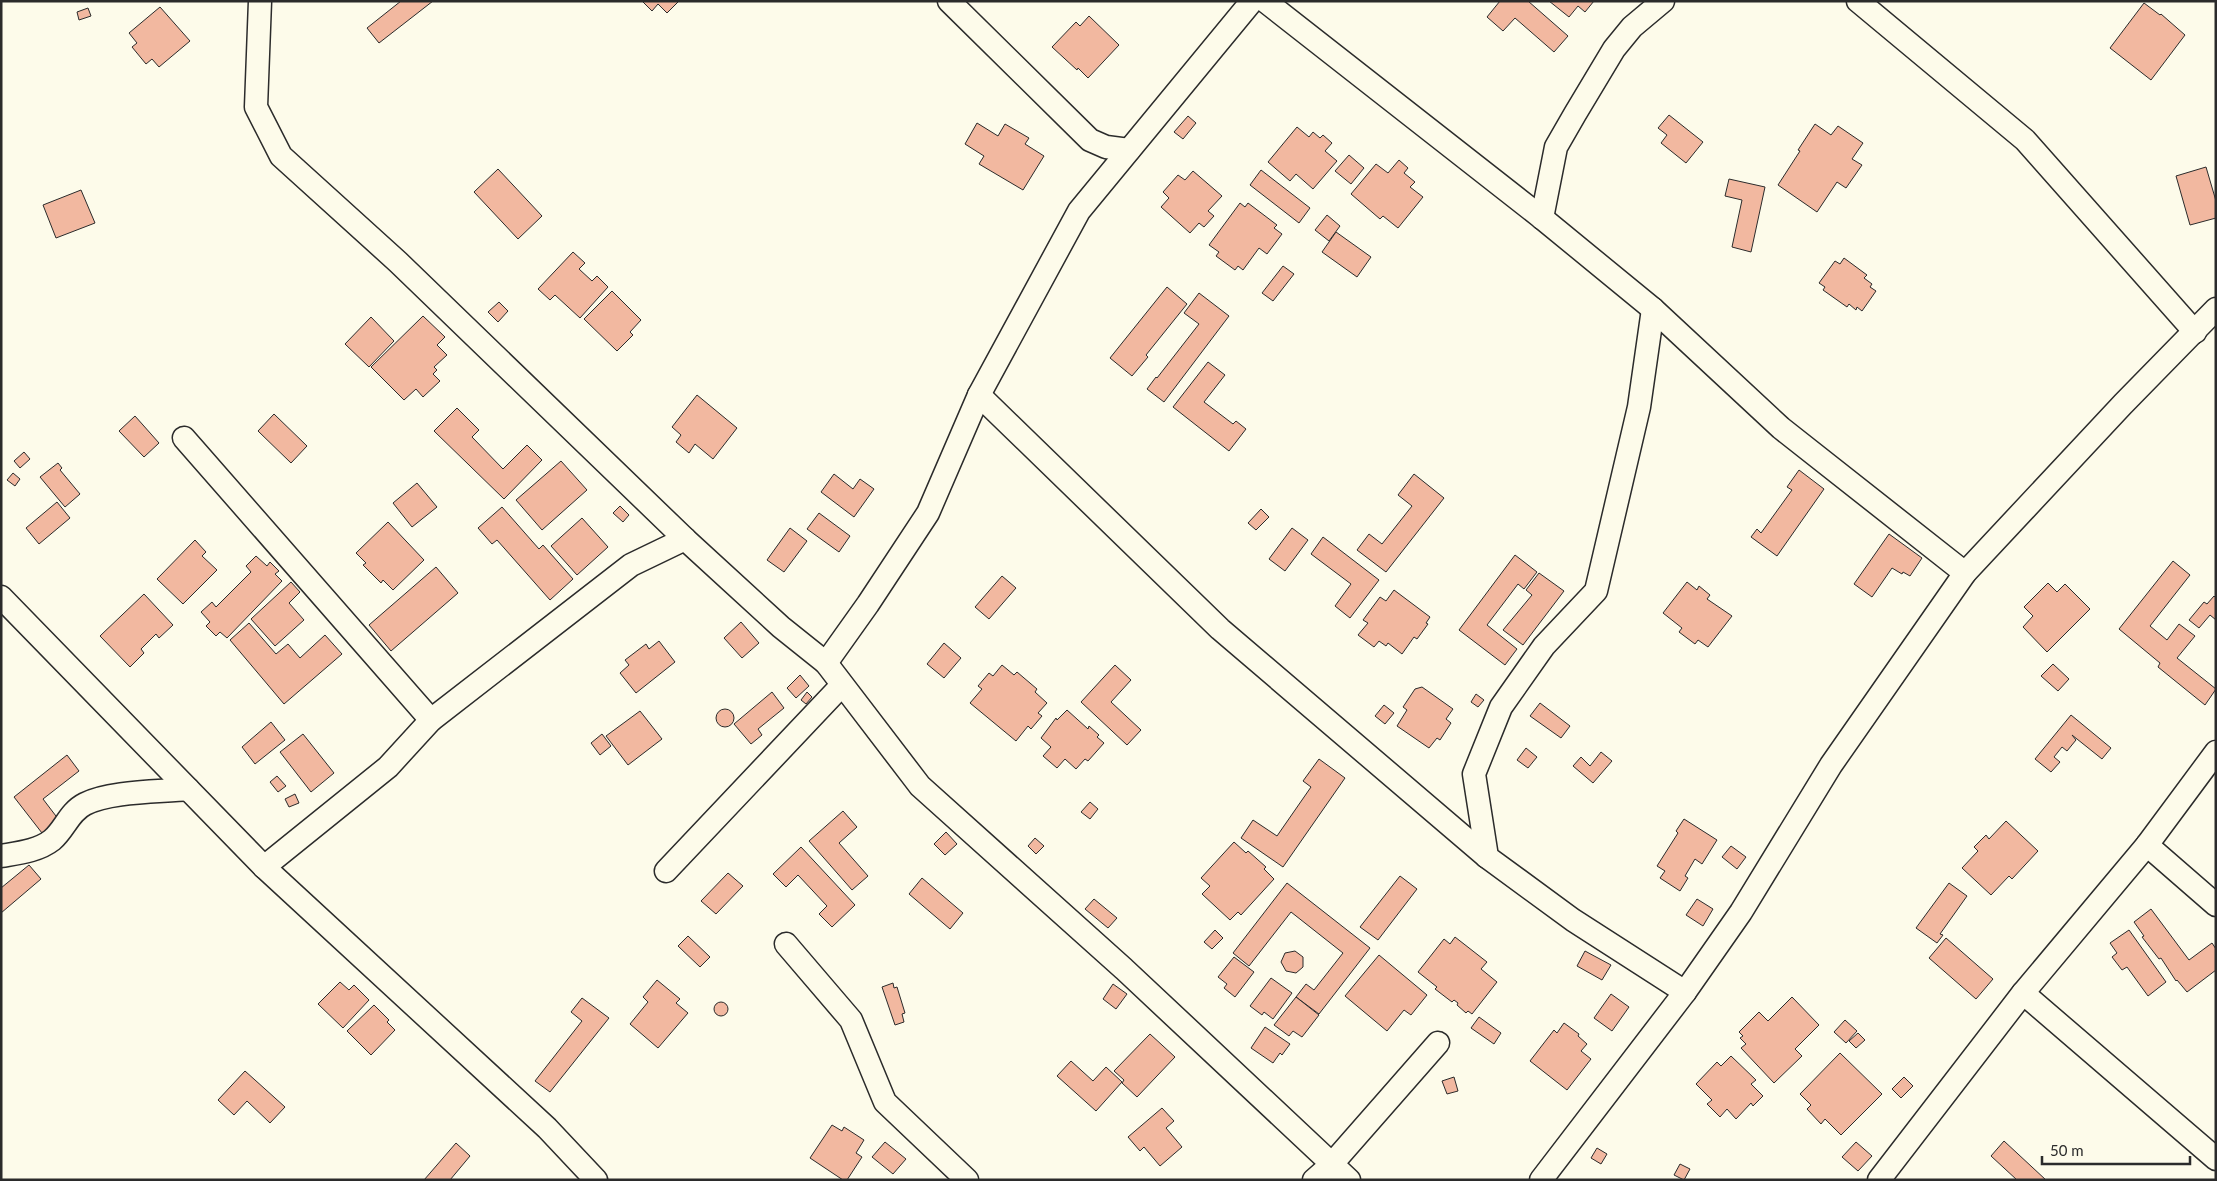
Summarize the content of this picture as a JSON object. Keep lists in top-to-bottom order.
{
  "scale_bar": "50 m"
}
